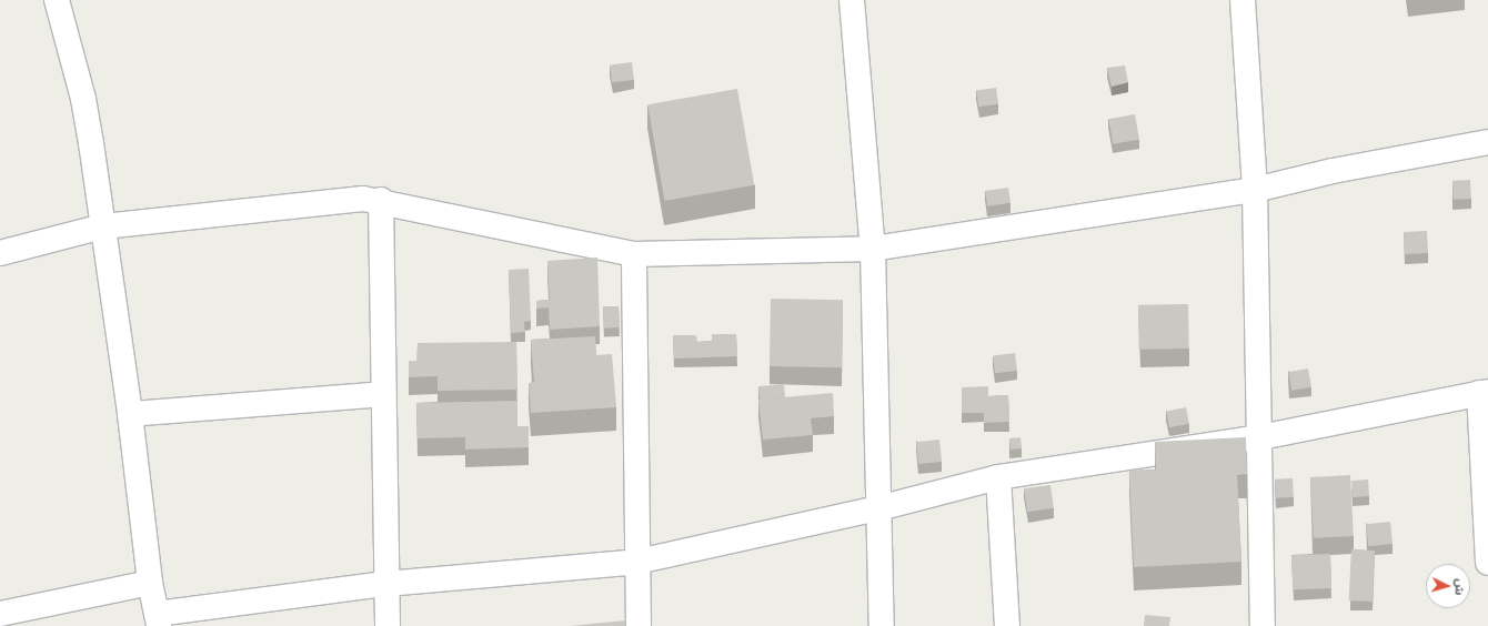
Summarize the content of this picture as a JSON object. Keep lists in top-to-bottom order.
{
  "north": "right"
}
